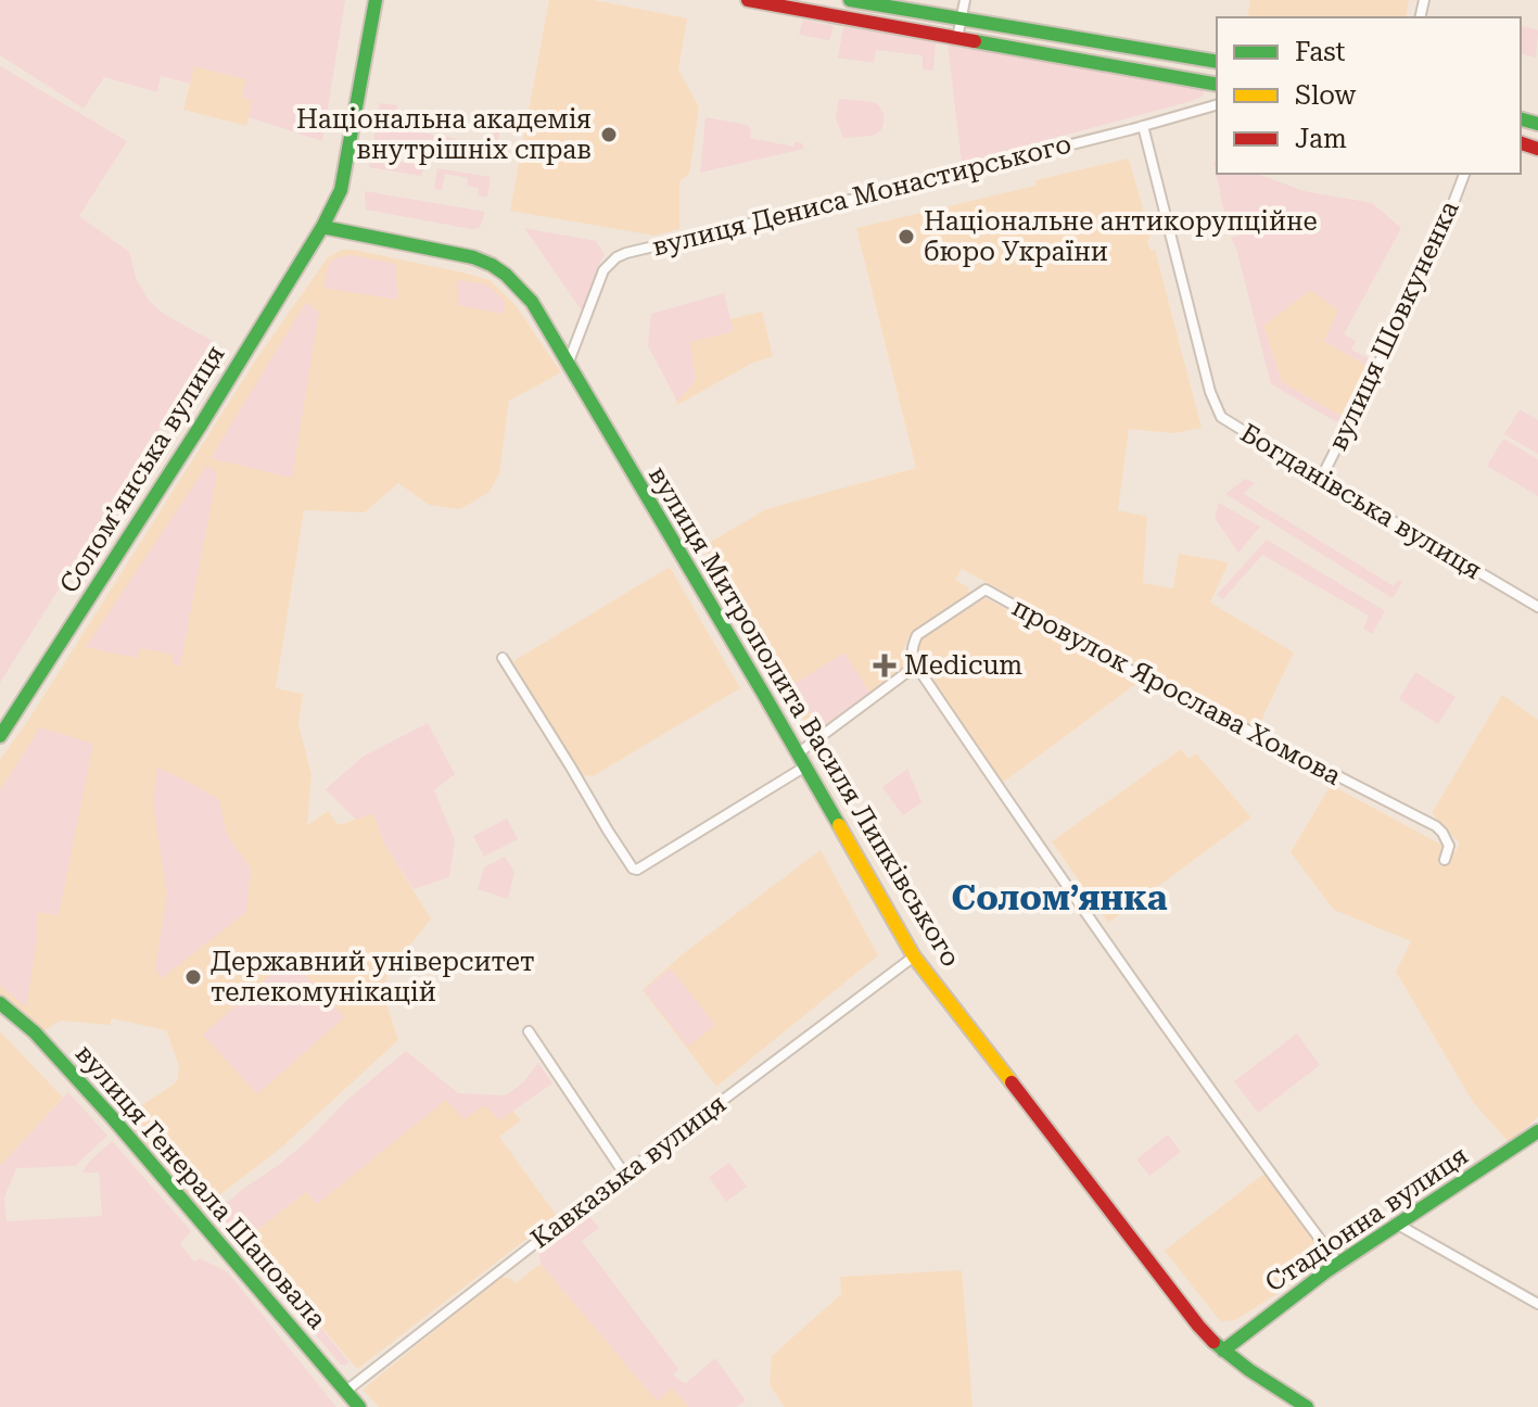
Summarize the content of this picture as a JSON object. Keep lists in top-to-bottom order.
{
  "streets": {
    "main road": [
      "Соломʼянська вулиця",
      "вулиця Митрополита Василя Липківського",
      "вулиця Генерала Шаповала",
      "Стадіонна вулиця"
    ],
    "street": [
      "вулиця Дениса Монастирського",
      "вулиця Шовкуненка",
      "Богданівська вулиця",
      "провулок Ярослава Хомова",
      "Кавказька вулиця"
    ]
  },
  "crossings": [
    ["вулиця Дениса Монастирського", "Богданівська вулиця"],
    ["вулиця Дениса Монастирського", "вулиця Митрополита Василя Липківського"],
    ["вулиця Шовкуненка", "Богданівська вулиця"],
    ["Соломʼянська вулиця", "вулиця Митрополита Василя Липківського"],
    ["вулиця Митрополита Василя Липківського", "Кавказька вулиця"],
    ["вулиця Митрополита Василя Липківського", "Стадіонна вулиця"],
    ["Кавказька вулиця", "вулиця Генерала Шаповала"]
  ],
  "districts": ["Соломʼянка"],
  "places": {
    "other": ["Національна академія внутрішніх справ", "Національне антикорупційне бюро України", "Державний університет телекомунікацій"],
    "health": ["Medicum"]
  },
  "legend": ["Fast", "Slow", "Jam"]
}
